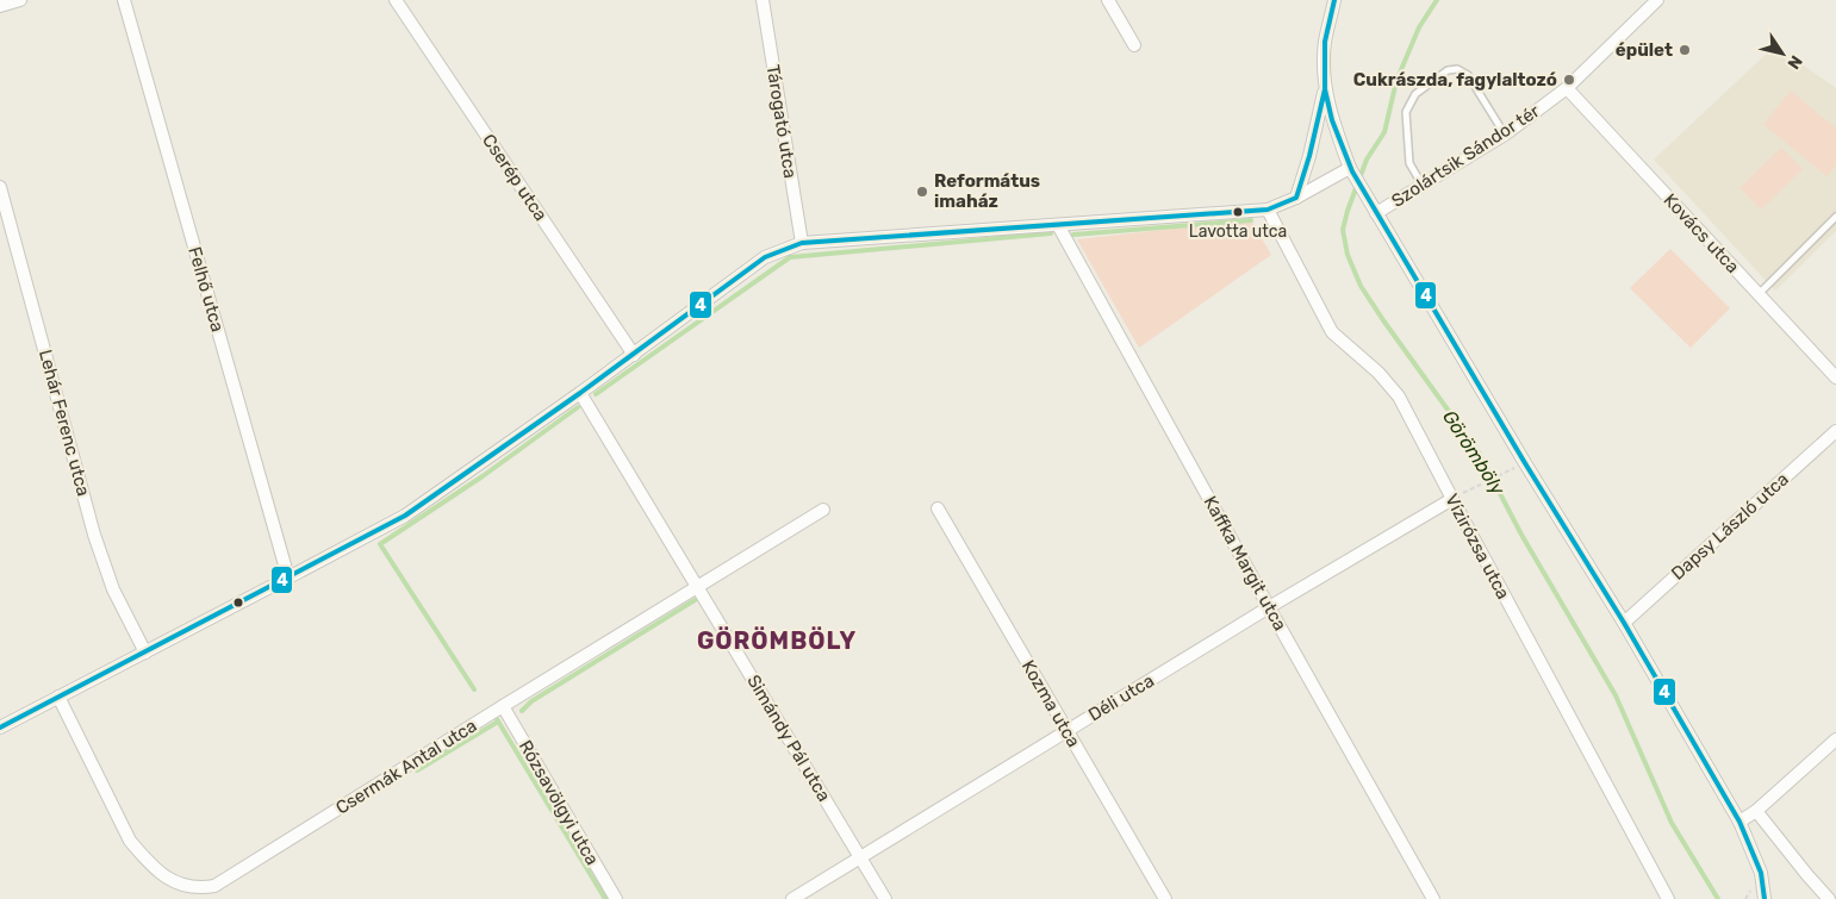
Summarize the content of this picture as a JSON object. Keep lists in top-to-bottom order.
{
  "streets": {
    "street": [
      "Tárogató utca",
      "Szolártsik Sándor tér",
      "Cserép utca",
      "Kovács utca",
      "Felhő utca",
      "Lehár Ferenc utca",
      "Dapsy László utca",
      "Vízirózsa utca",
      "Kaffka Margit utca",
      "Déli utca",
      "Kozma utca",
      "Simándy Pál utca",
      "Csermák Antal utca",
      "Rózsavölgyi utca"
    ]
  },
  "crossings": [
    ["Szolártsik Sándor tér", "Kovács utca"],
    ["Vízirózsa utca", "Déli utca"],
    ["Kaffka Margit utca", "Déli utca"],
    ["Déli utca", "Kozma utca"],
    ["Déli utca", "Simándy Pál utca"],
    ["Simándy Pál utca", "Csermák Antal utca"],
    ["Csermák Antal utca", "Rózsavölgyi utca"]
  ],
  "districts": ["GÖRÖMBÖLY"],
  "water": ["Görömböly"],
  "places": [
    "épület",
    "Cukrászda, fagylaltozó",
    "Református imaház",
    "Lavotta utca"
  ],
  "lines": ["transit line 4"],
  "north": "bottom right"
}
